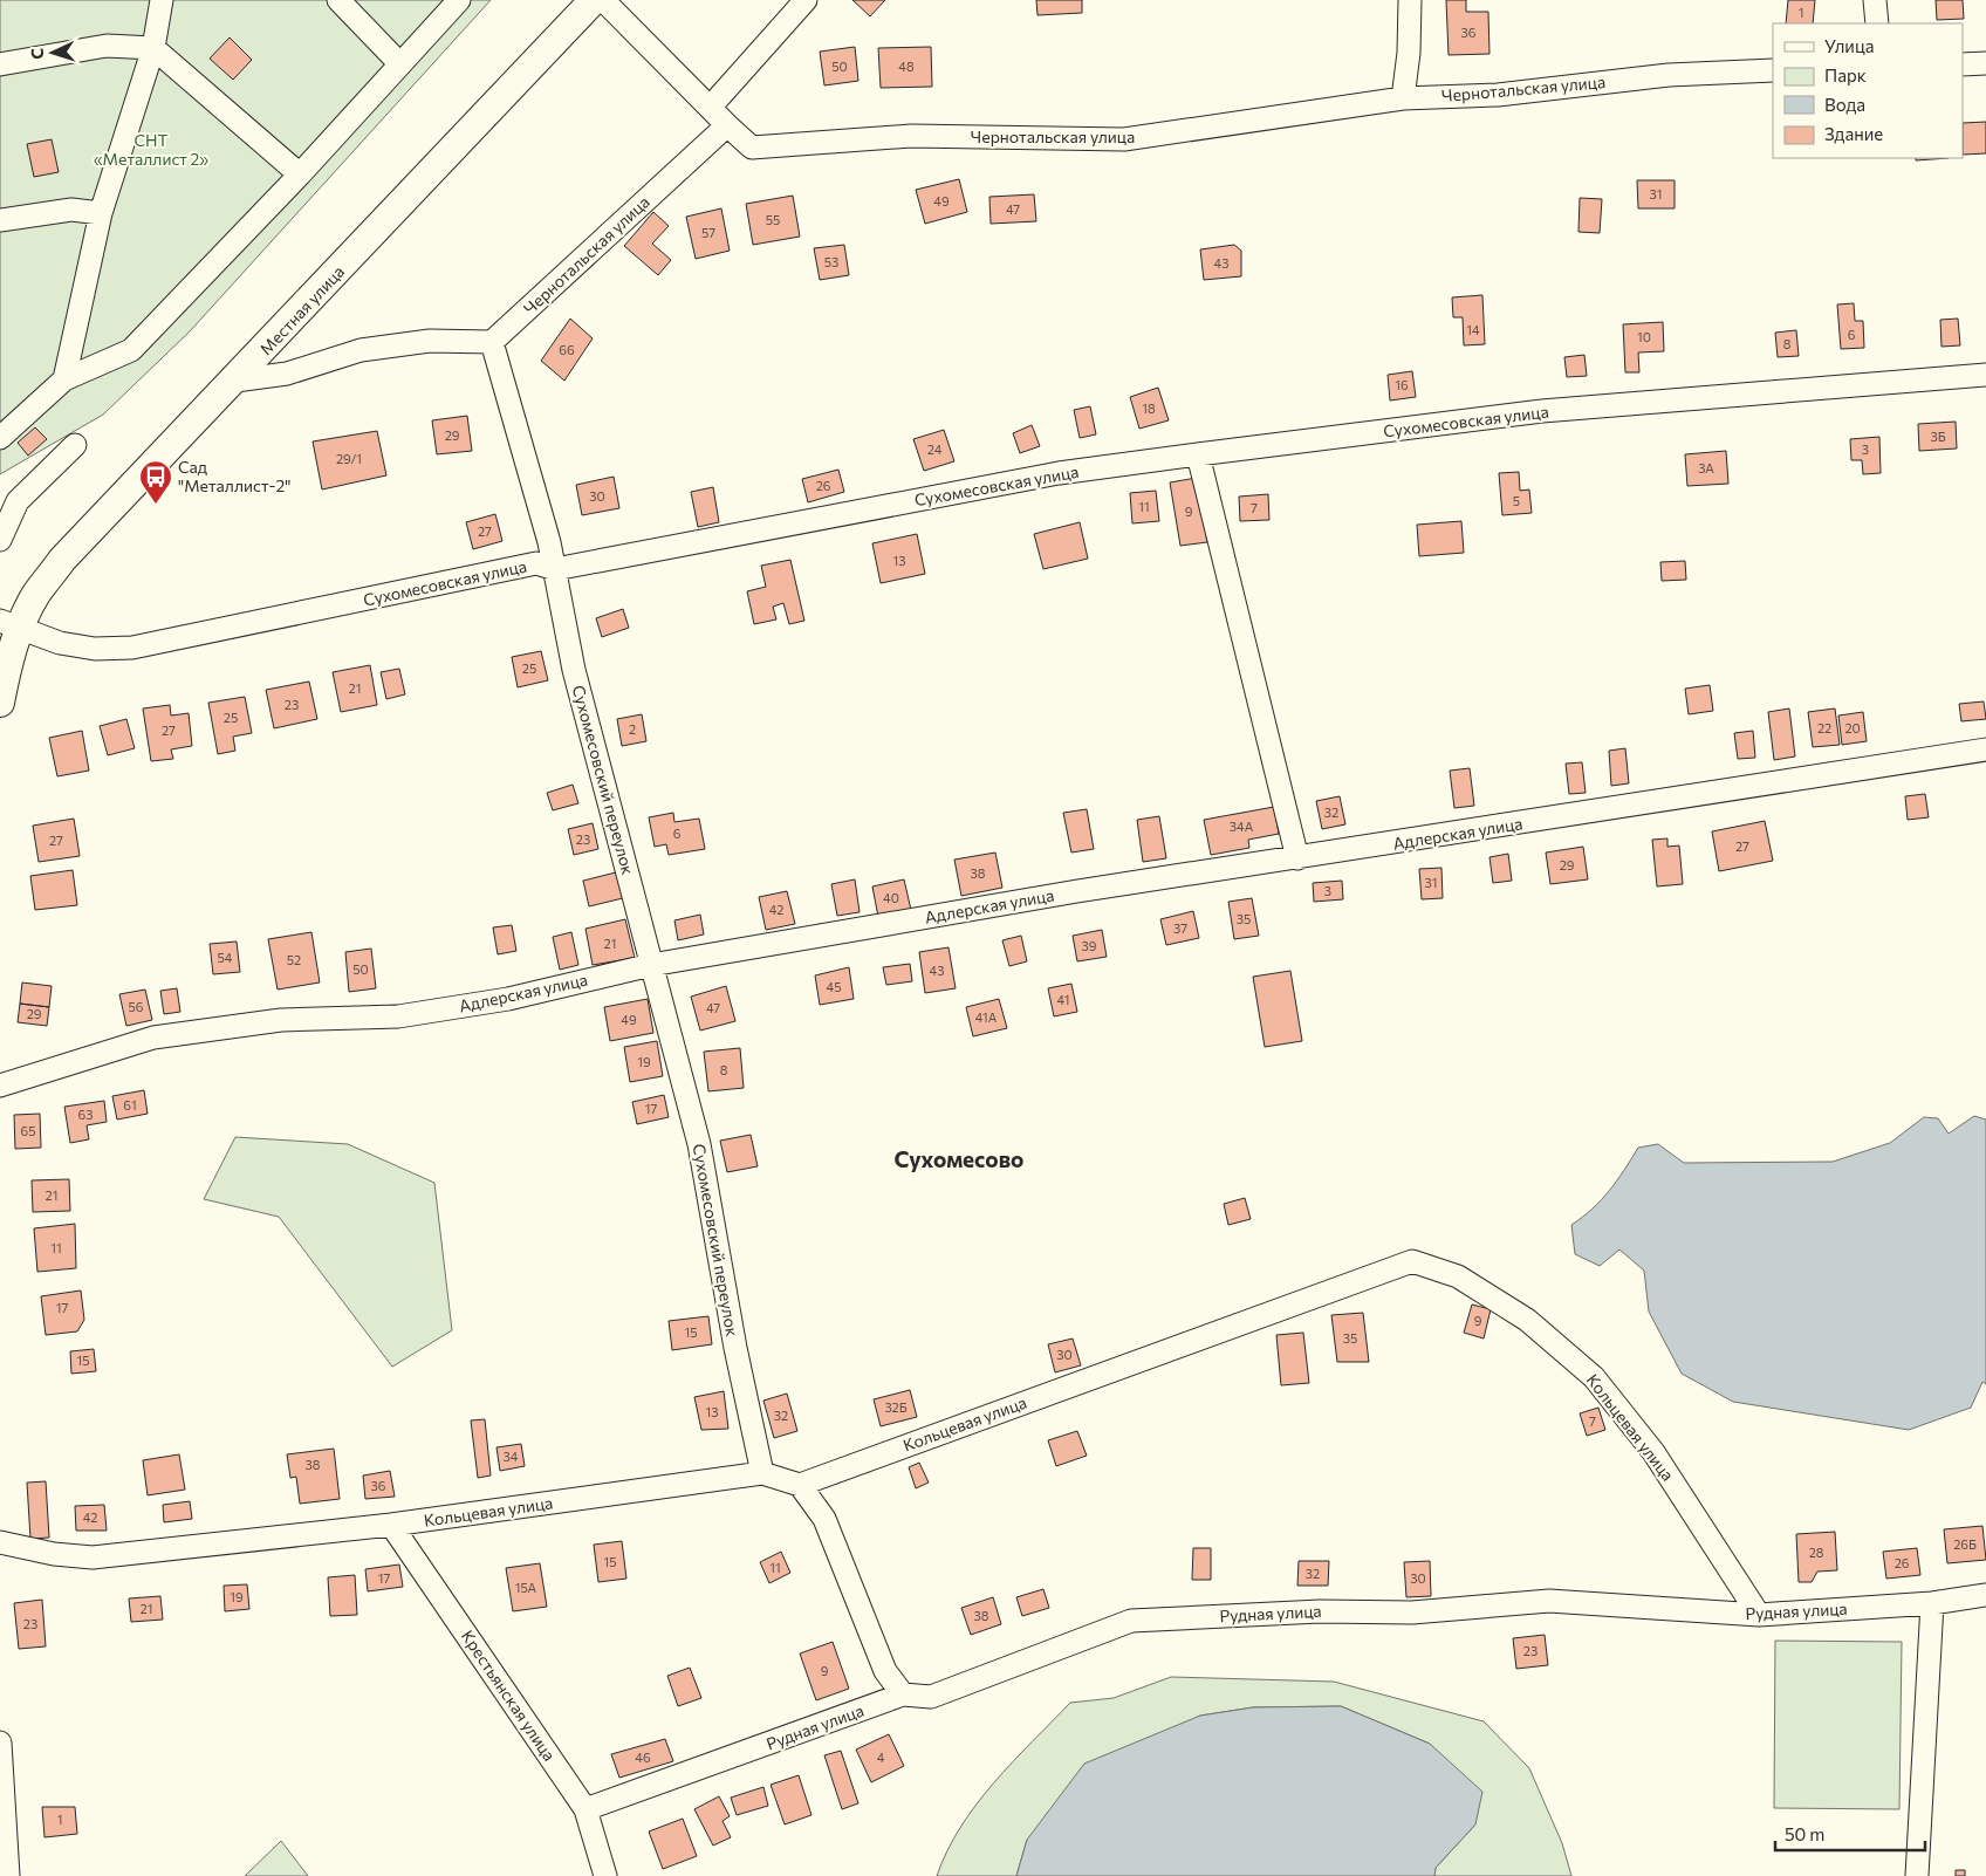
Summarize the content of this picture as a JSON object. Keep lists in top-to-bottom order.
{
  "streets": {
    "main road": ["Местная улица"],
    "street": [
      "Чернотальская улица",
      "Сухомесовская улица",
      "Сухомесовский переулок",
      "Адлерская улица",
      "Кольцевая улица",
      "Рудная улица",
      "Крестьянская улица"
    ]
  },
  "crossings": [
    ["Чернотальская улица", "Сухомесовский переулок"],
    ["Местная улица", "Сухомесовская улица"],
    ["Сухомесовская улица", "Сухомесовский переулок"],
    ["Сухомесовский переулок", "Адлерская улица"],
    ["Сухомесовский переулок", "Кольцевая улица"],
    ["Кольцевая улица", "Рудная улица"],
    ["Кольцевая улица", "Крестьянская улица"],
    ["Рудная улица", "Крестьянская улица"]
  ],
  "districts": ["Сухомесово"],
  "parks": ["СНТ «Металлист 2»"],
  "places": {
    "bus stop": ["Сад \"Металлист-2\""]
  },
  "house_numbers": [
    "1",
    "36",
    "50",
    "48",
    "31",
    "49",
    "47",
    "55",
    "57",
    "53",
    "43",
    "14",
    "6",
    "10",
    "8",
    "66",
    "16",
    "18",
    "29",
    "3Б",
    "24",
    "3",
    "29/1",
    "3А",
    "26",
    "30",
    "5",
    "11",
    "7",
    "9",
    "27",
    "13",
    "25",
    "21",
    "23",
    "25",
    "22",
    "20",
    "2",
    "27",
    "32",
    "34А",
    "6",
    "23",
    "27",
    "27",
    "29",
    "38",
    "31",
    "3",
    "40",
    "42",
    "35",
    "37",
    "21",
    "39",
    "54",
    "52",
    "50",
    "43",
    "45",
    "41",
    "56",
    "47",
    "29",
    "41А",
    "49",
    "19",
    "8",
    "61",
    "17",
    "63",
    "65",
    "21",
    "11",
    "17",
    "9",
    "15",
    "35",
    "30",
    "15",
    "32Б",
    "13",
    "32",
    "7",
    "34",
    "38",
    "36",
    "42",
    "26Б",
    "28",
    "15",
    "26",
    "11",
    "32",
    "17",
    "30",
    "15А",
    "19",
    "21",
    "38",
    "23",
    "23",
    "9",
    "46",
    "4",
    "1"
  ],
  "legend": [
    "Улица",
    "Парк",
    "Вода",
    "Здание"
  ],
  "scale_bar": "50 m",
  "north": "left"
}
